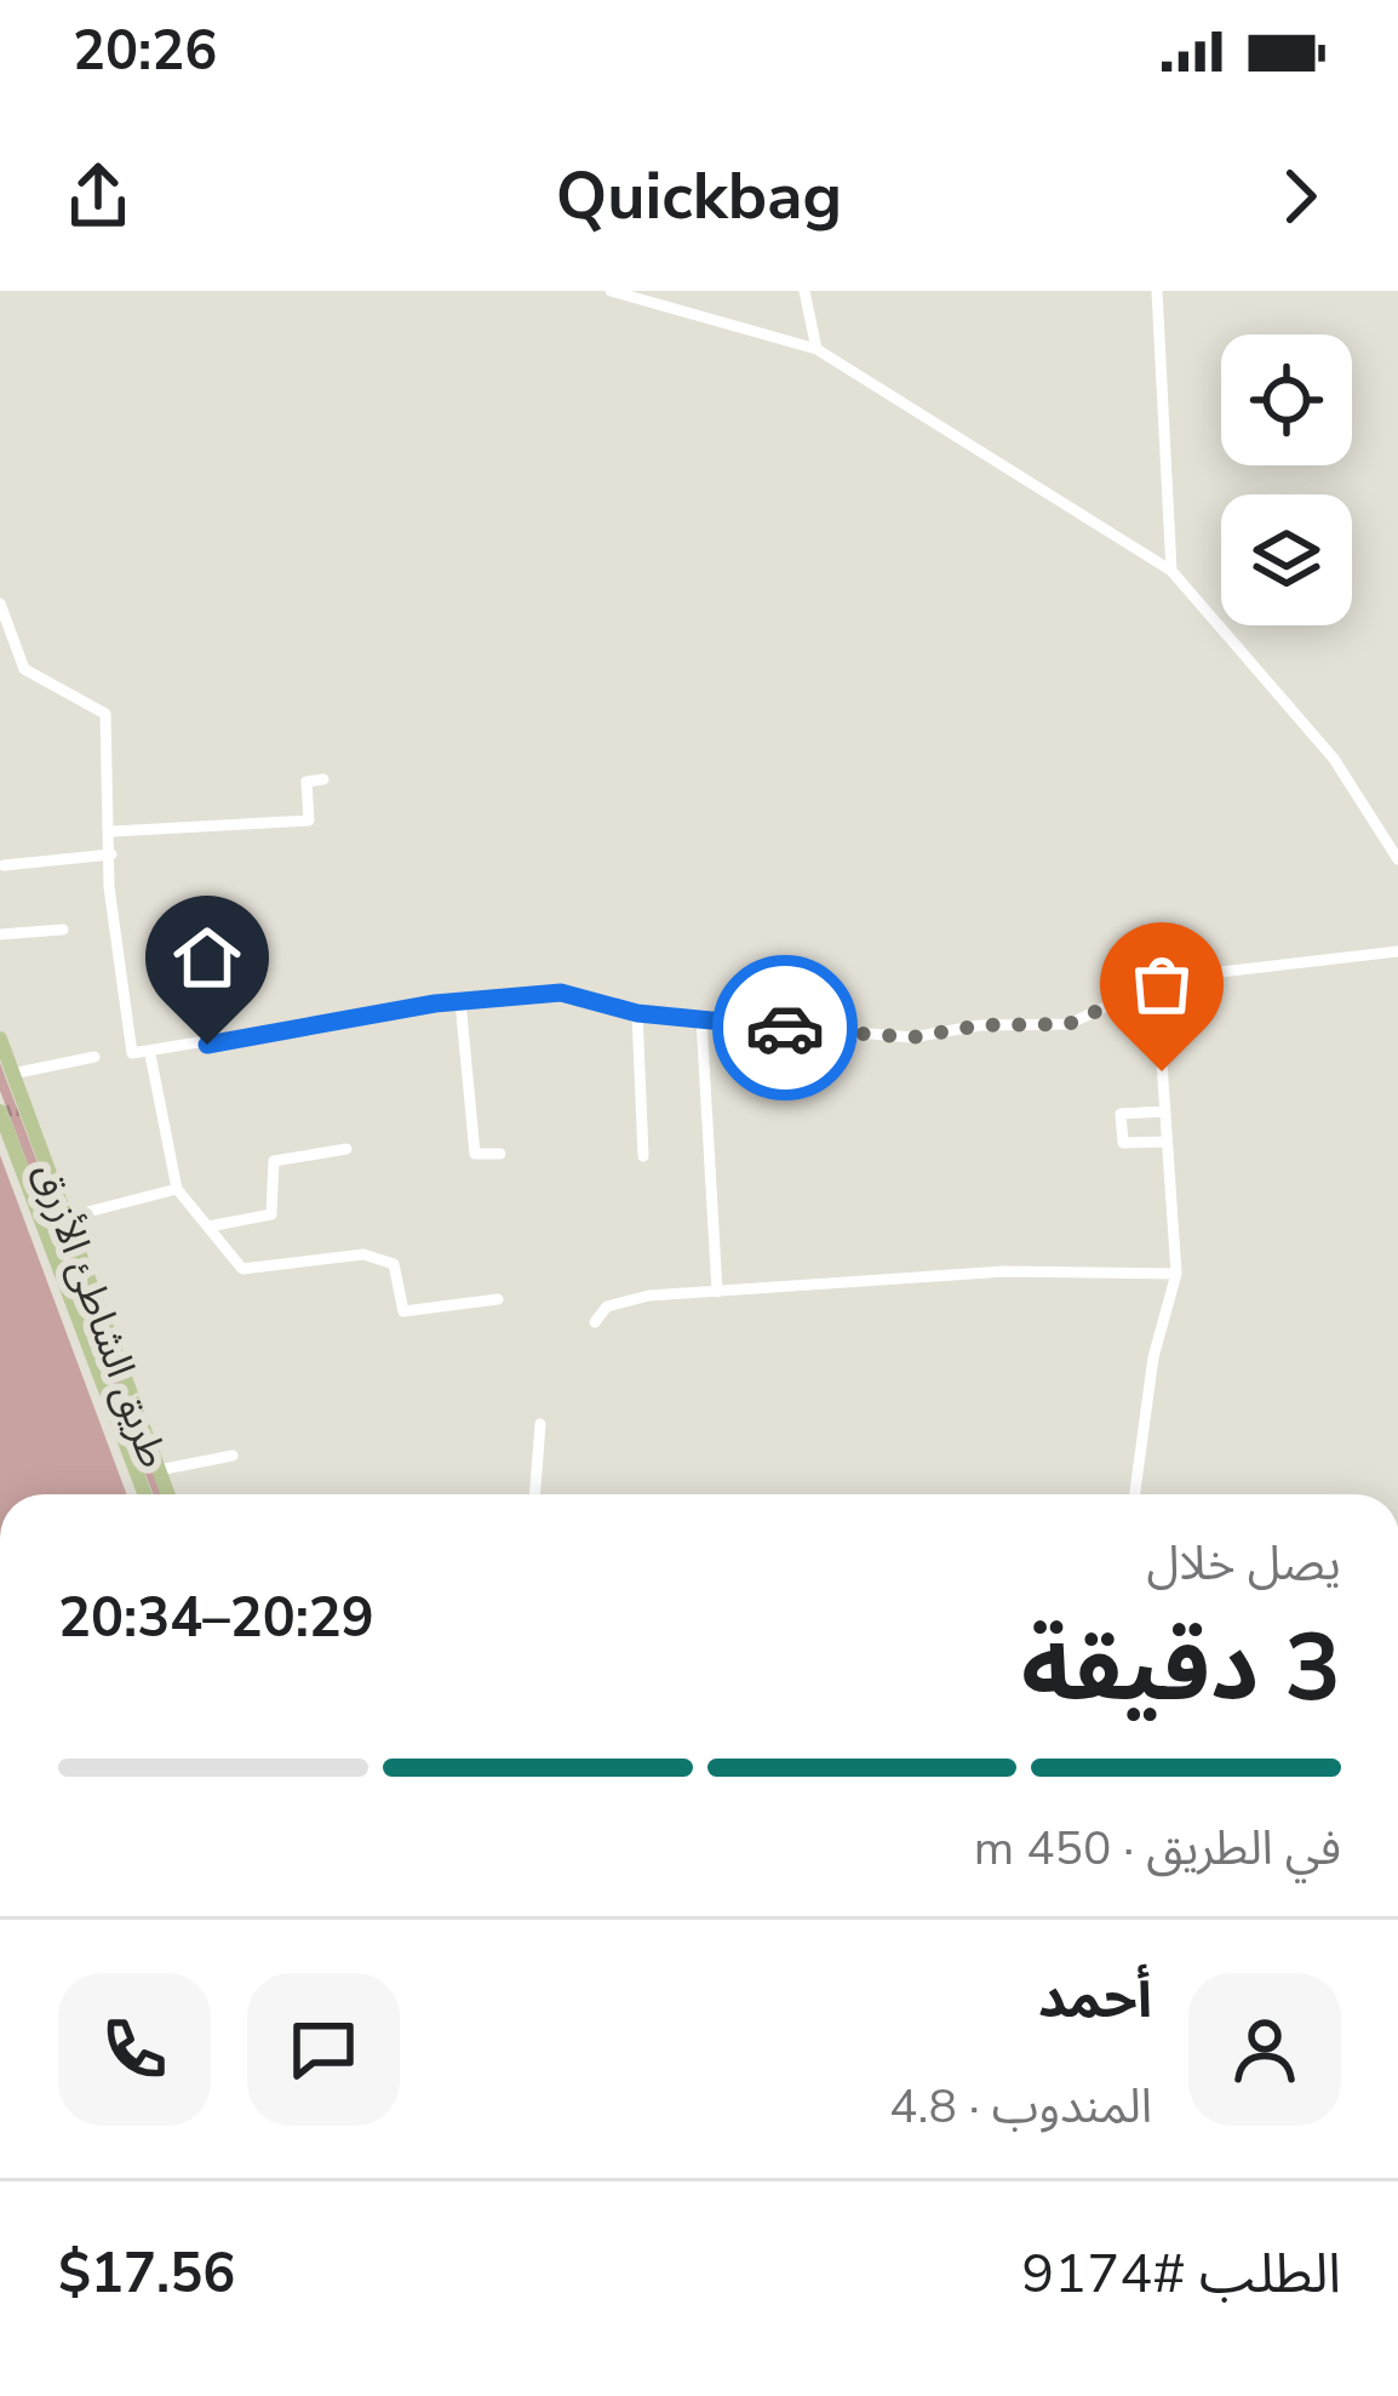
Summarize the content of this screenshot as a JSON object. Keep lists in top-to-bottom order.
{
  "streets": {
    "main road": ["طريق الشاطئ الأزرق"]
  },
  "page": {
    "status": "20:26",
    "header": "Quickbag",
    "heading": ["3 دقيقة", "يصل خلال", "20:29–20:34"],
    "panel": [
      "أحمد",
      "المندوب · 4.8",
      "الطلب #9174",
      "$17.56"
    ],
    "bar": "في الطريق · 450 m"
  }
}
